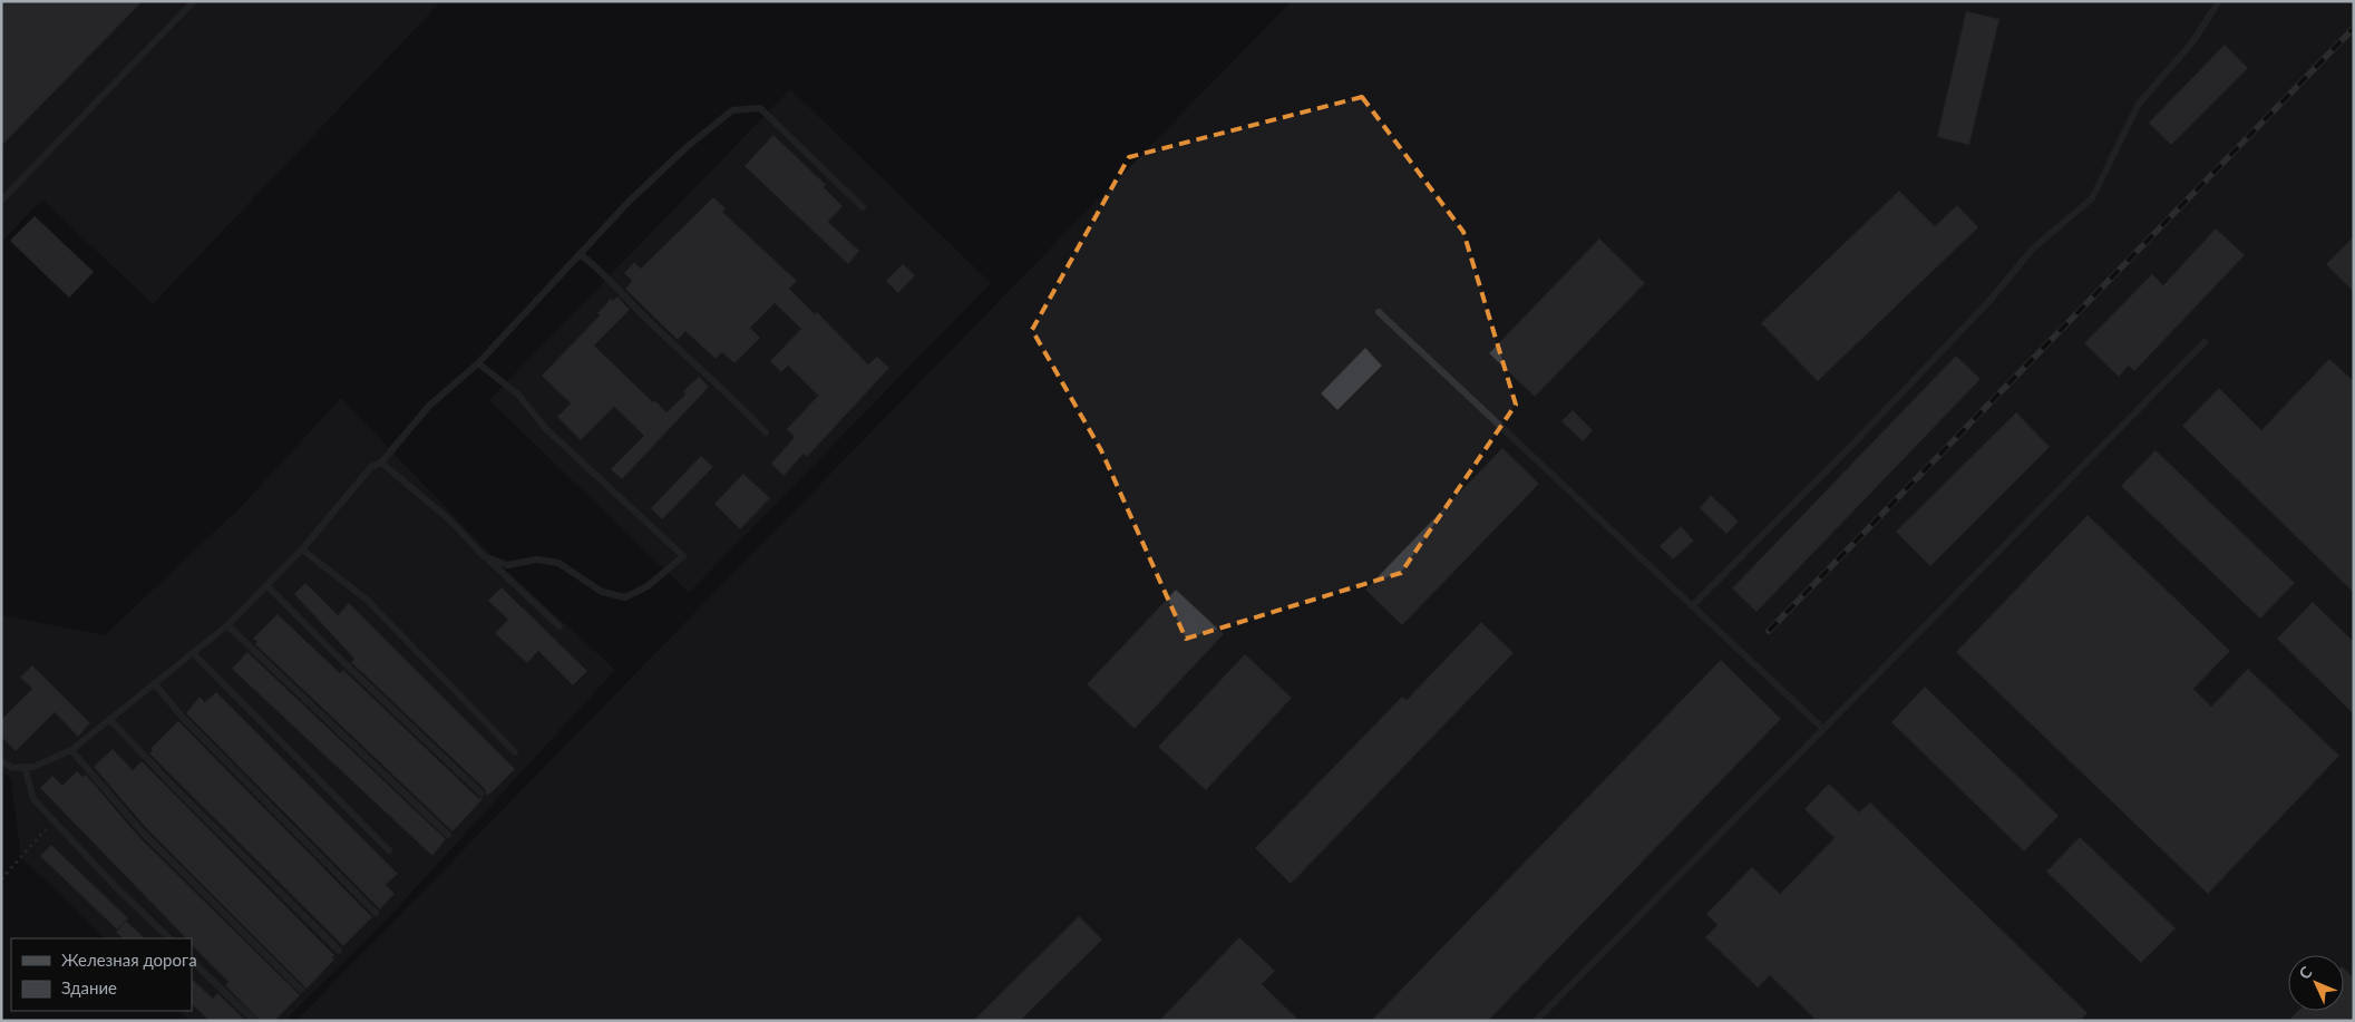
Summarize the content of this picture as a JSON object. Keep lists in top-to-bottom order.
{
  "legend": ["Железная дорога", "Здание"],
  "north": "top left"
}
